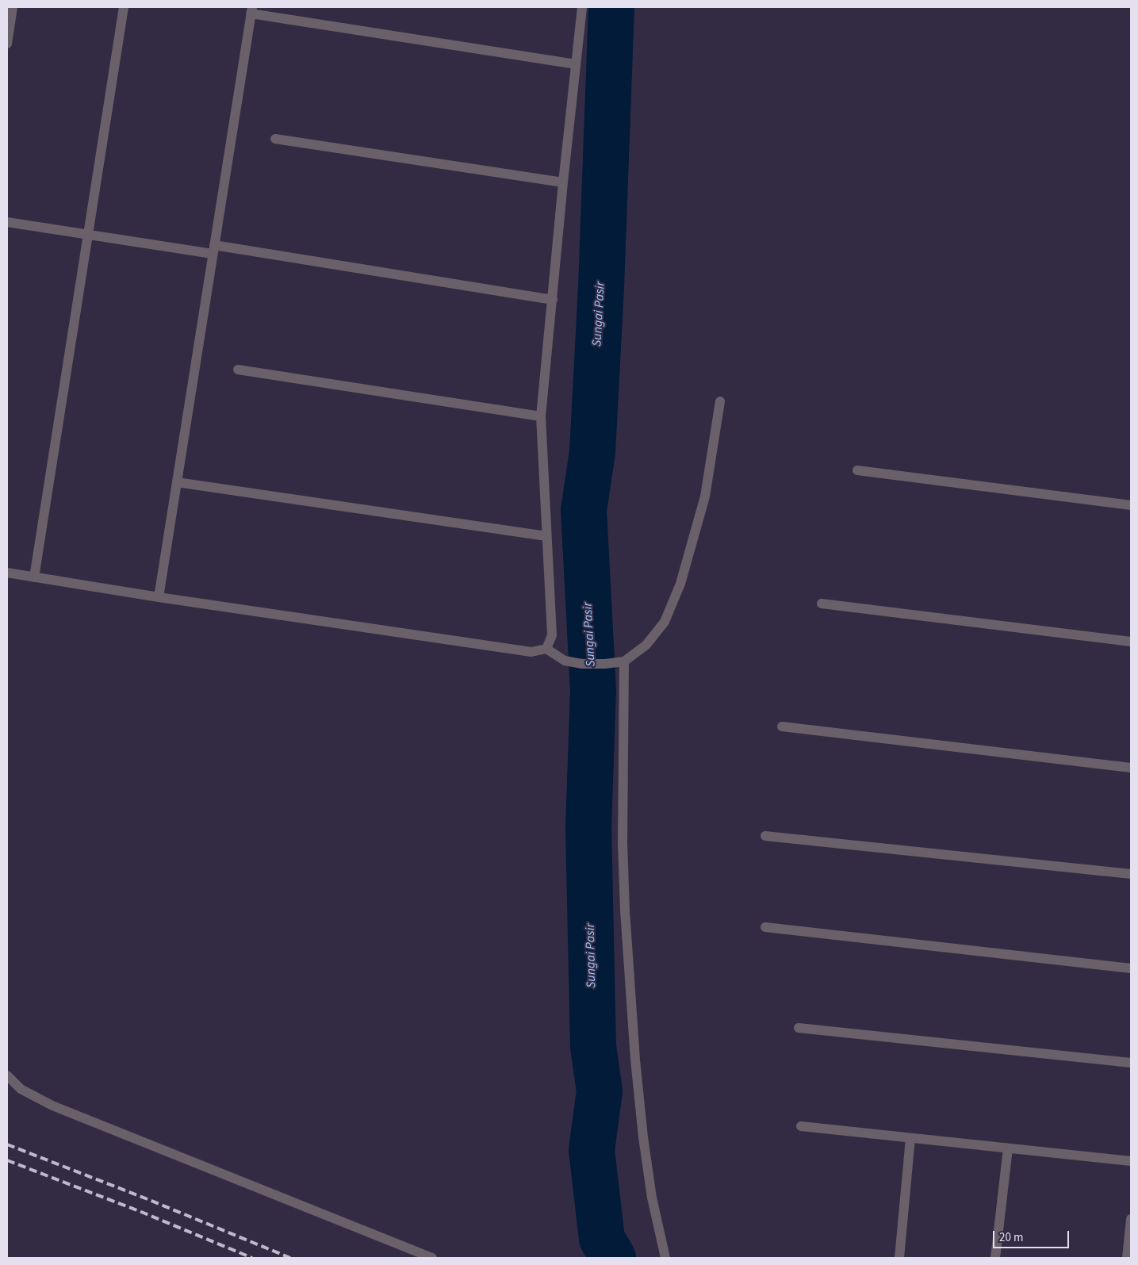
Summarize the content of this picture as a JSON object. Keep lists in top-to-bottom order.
{
  "water": ["Sungai Pasir"],
  "scale_bar": "20 m"
}
